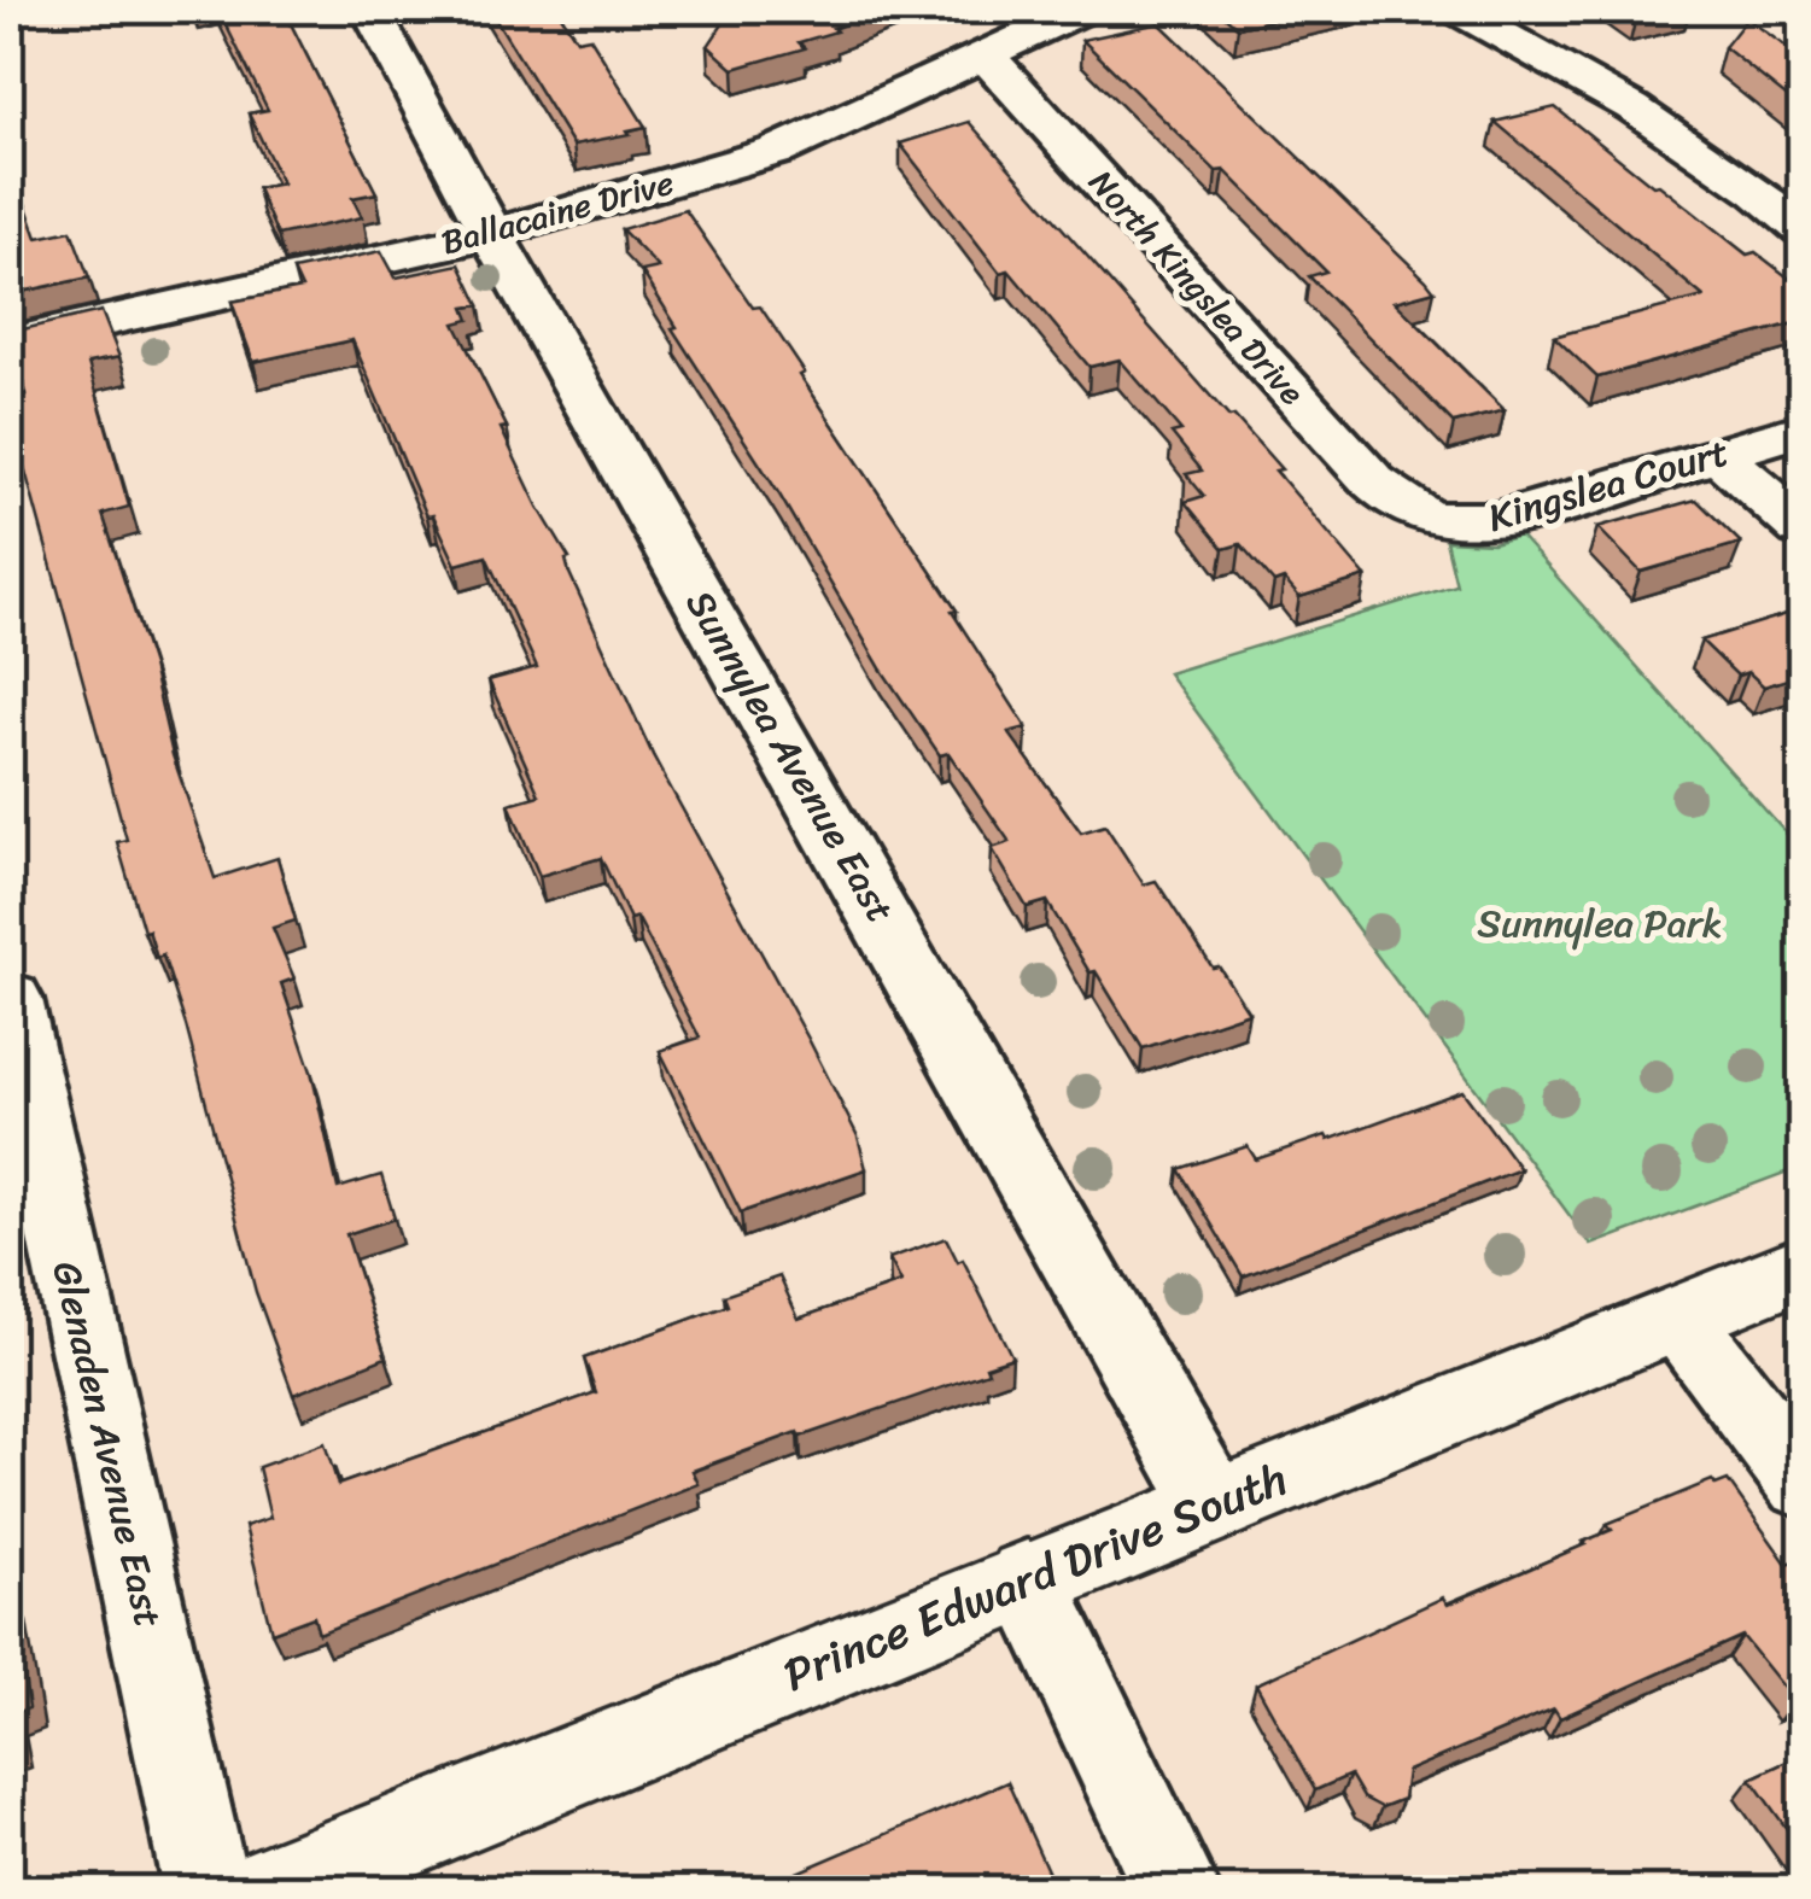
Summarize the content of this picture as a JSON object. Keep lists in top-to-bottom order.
{
  "streets": {
    "street": [
      "Ballacaine Drive",
      "North Kingslea Drive",
      "Kingslea Court",
      "Sunnylea Avenue East",
      "Glenaden Avenue East",
      "Prince Edward Drive South"
    ]
  },
  "crossings": [
    ["Ballacaine Drive", "North Kingslea Drive"],
    ["Ballacaine Drive", "Sunnylea Avenue East"],
    ["North Kingslea Drive", "Kingslea Court"],
    ["Sunnylea Avenue East", "Prince Edward Drive South"]
  ],
  "parks": ["Sunnylea Park"]
}
